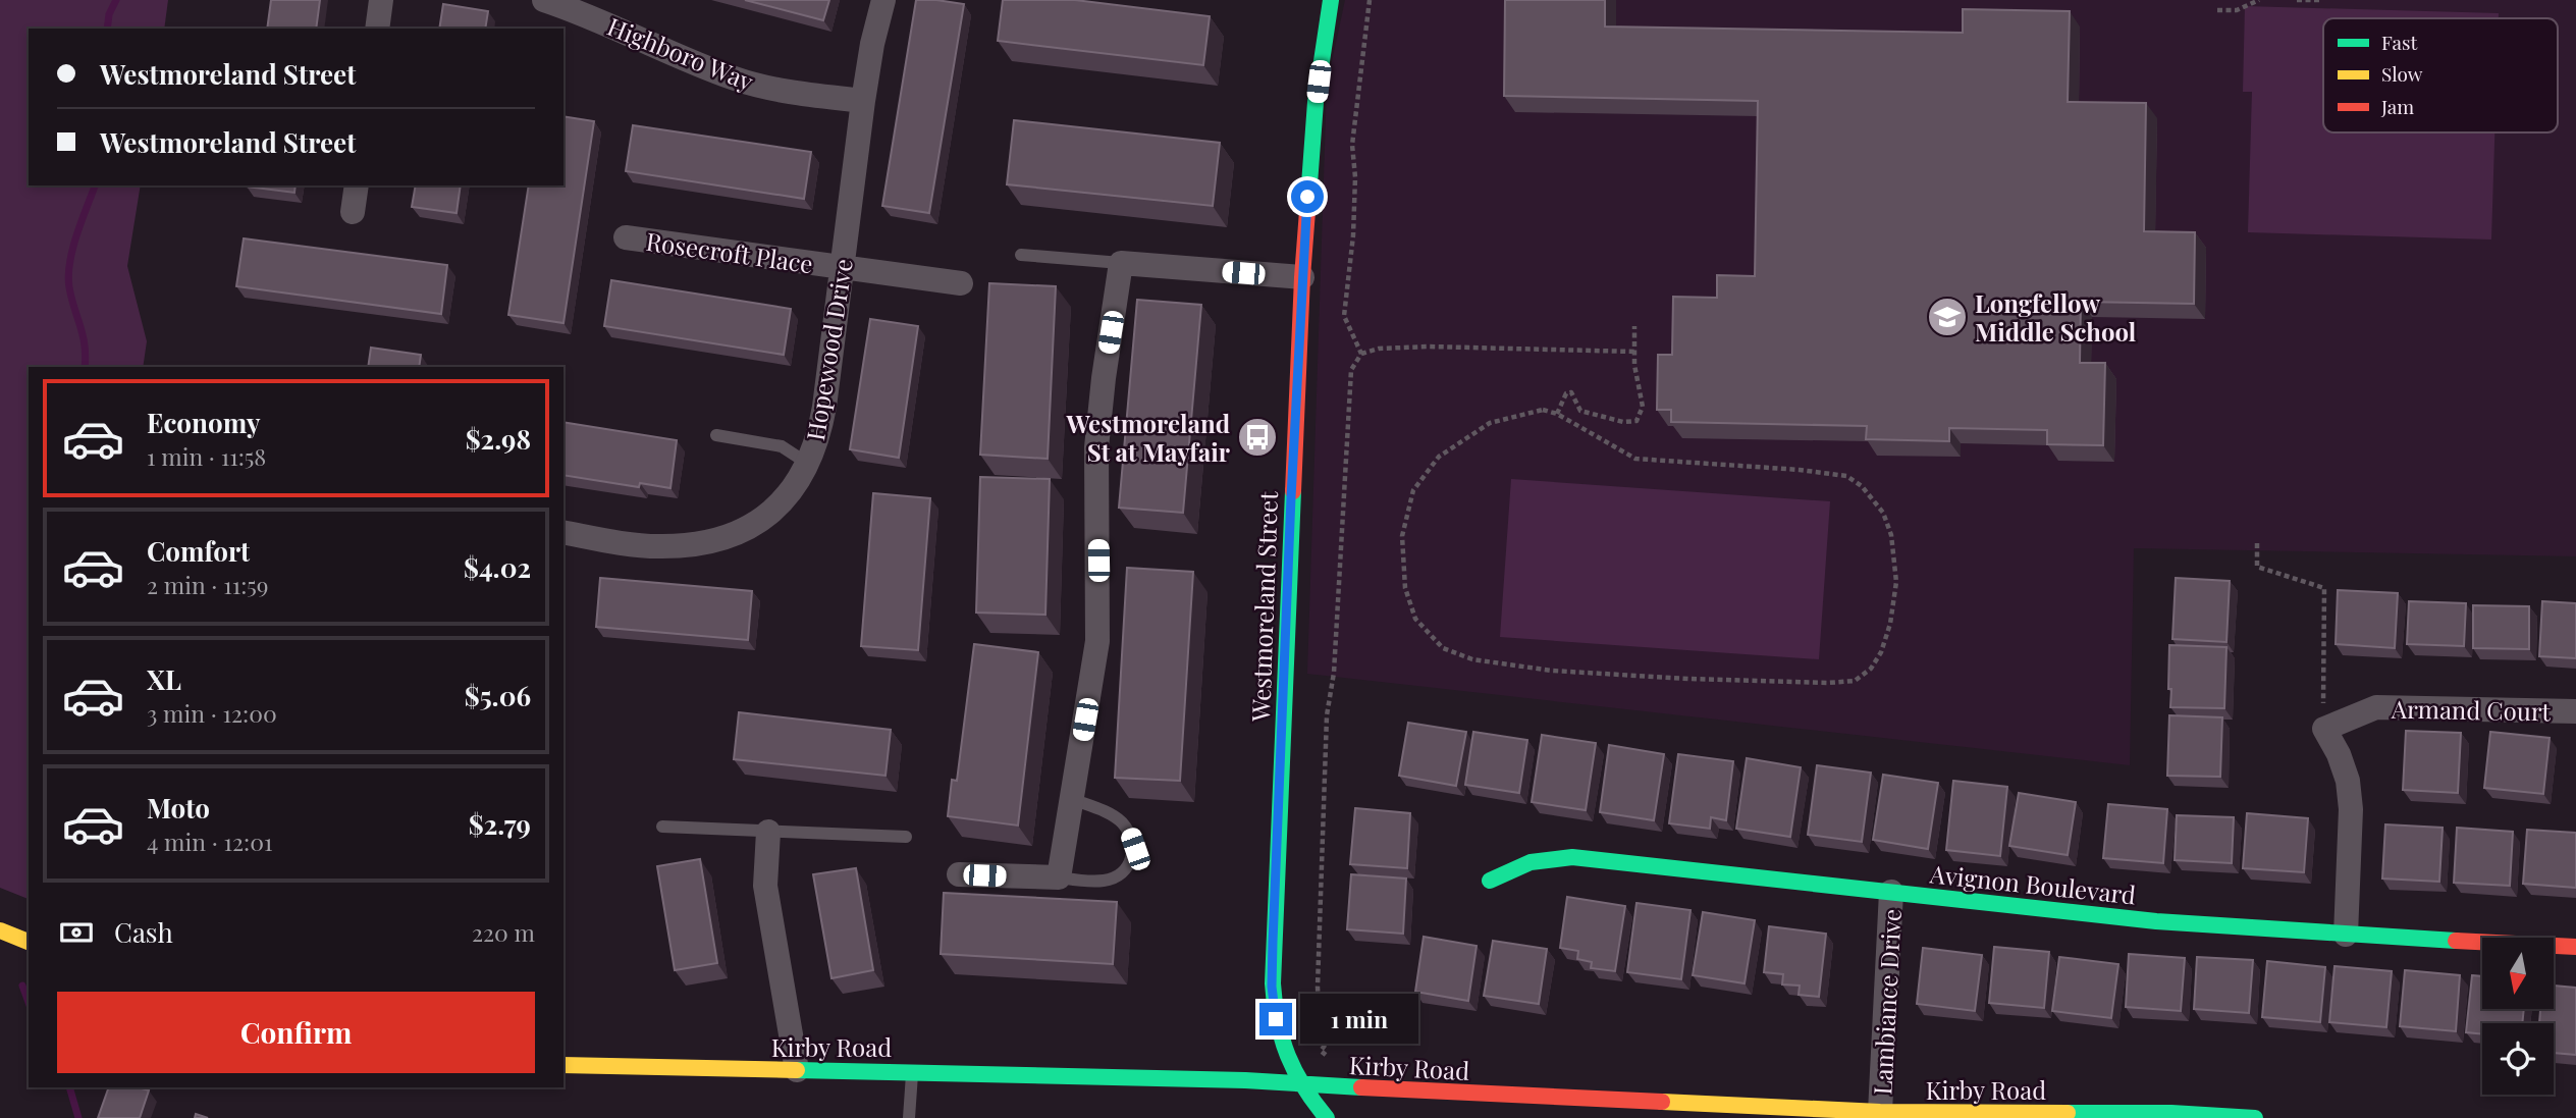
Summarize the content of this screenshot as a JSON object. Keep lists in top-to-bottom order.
{
  "streets": {
    "main road": ["Westmoreland Street", "Avignon Boulevard", "Kirby Road"],
    "street": [
      "Highboro Way",
      "Rosecroft Place",
      "Hopewood Drive",
      "Armand Court",
      "Lambiance Drive"
    ]
  },
  "crossings": [
    ["Highboro Way", "Hopewood Drive"],
    ["Rosecroft Place", "Hopewood Drive"],
    ["Westmoreland Street", "Kirby Road"],
    ["Avignon Boulevard", "Lambiance Drive"],
    ["Lambiance Drive", "Kirby Road"]
  ],
  "places": {
    "school or university": ["Longfellow Middle School"],
    "bus stop": ["Westmoreland St at Mayfair"]
  },
  "legend": ["Fast", "Slow", "Jam"],
  "north": "bottom",
  "page": {
    "banner": ["Westmoreland Street", "Westmoreland Street"],
    "list": [
      {
        "name": "Economy",
        "note": "1 min · 11:58",
        "value": "$2.98"
      },
      {
        "name": "Comfort",
        "note": "2 min · 11:59",
        "value": "$4.02"
      },
      {
        "name": "XL",
        "note": "3 min · 12:00",
        "value": "$5.06"
      },
      {
        "name": "Moto",
        "note": "4 min · 12:01",
        "value": "$2.79"
      }
    ],
    "pay": ["Cash", "220 m"],
    "buttons": "Confirm",
    "bubble": "1 min"
  }
}
